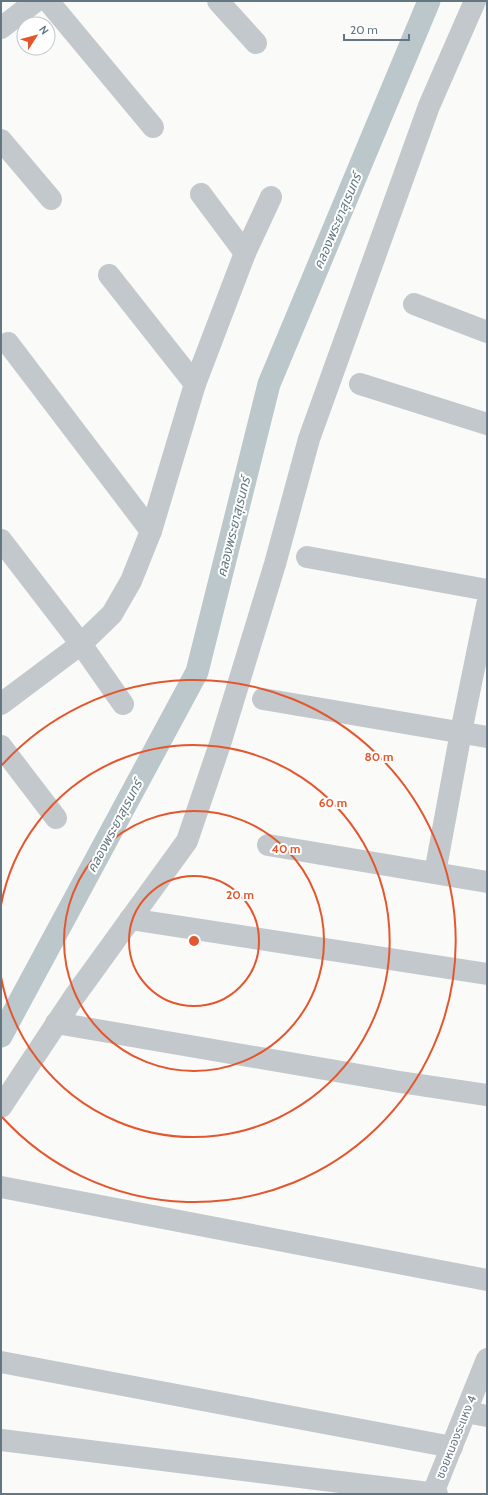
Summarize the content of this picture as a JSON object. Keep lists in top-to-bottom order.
{
  "streets": {
    "street": ["ซอยหนองระแหง 4"]
  },
  "water": ["คลองพระยาสุเรนทร์"],
  "scale_bar": "20 m",
  "north": "top right",
  "rings": [
    "80 m",
    "60 m",
    "40 m",
    "20 m"
  ]
}
